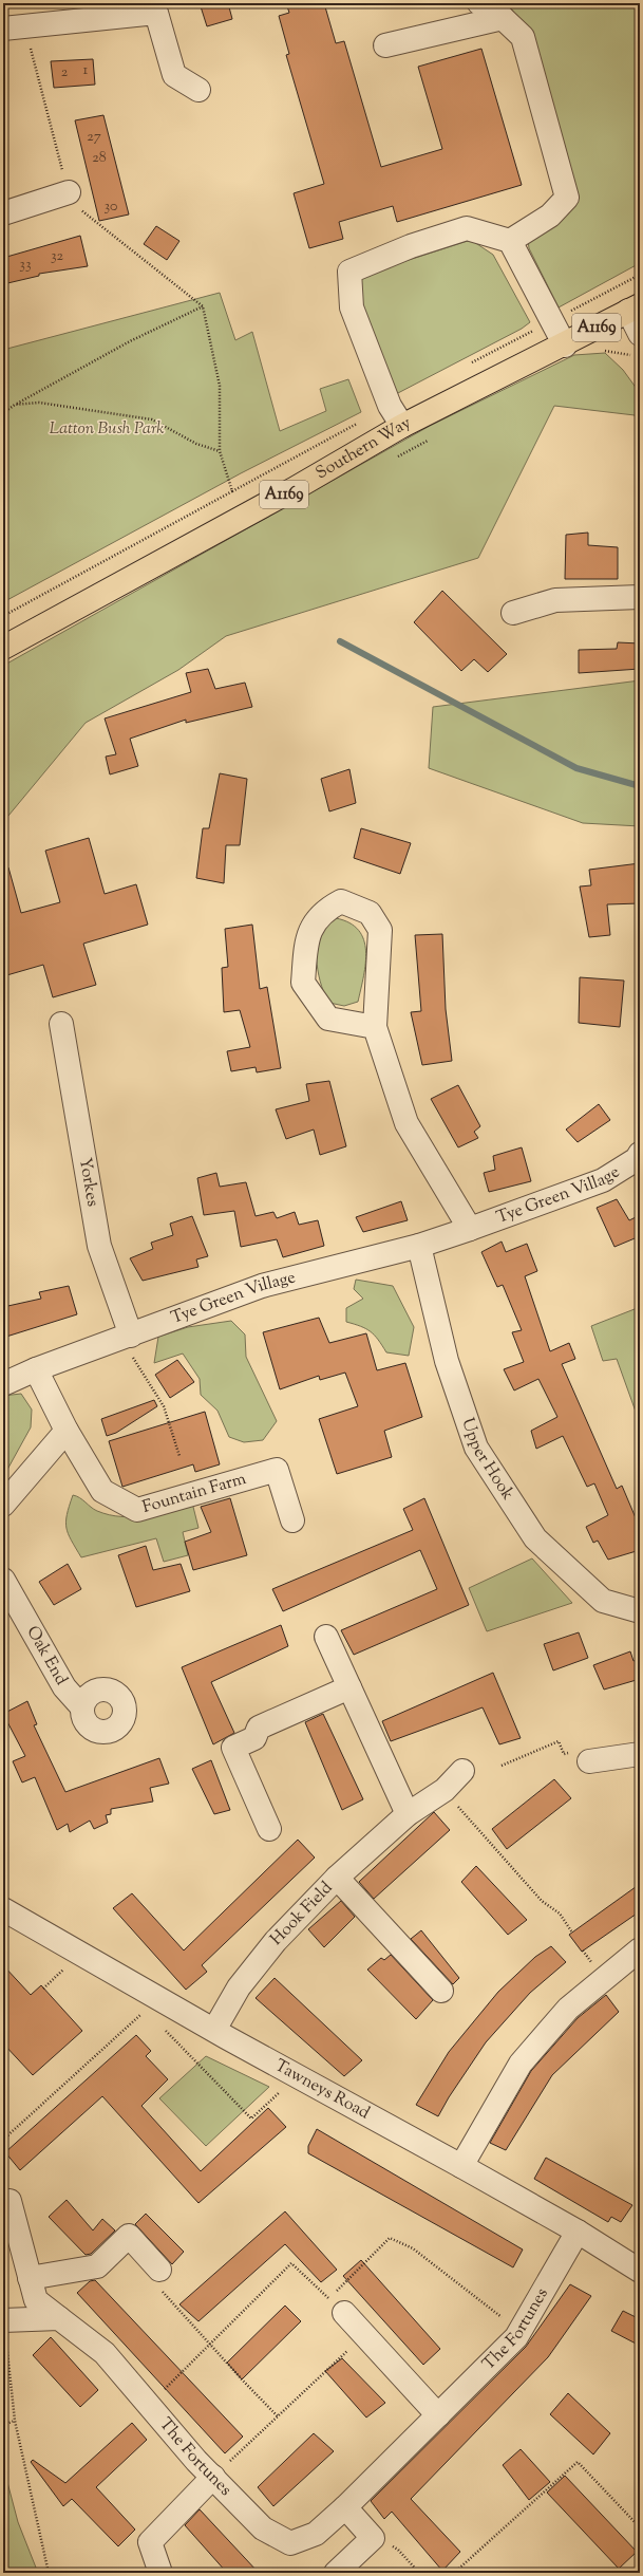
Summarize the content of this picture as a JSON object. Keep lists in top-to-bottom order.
{
  "streets": {
    "main road": ["A1169", "Southern Way"],
    "street": [
      "Yorkes",
      "Tye Green Village",
      "Upper Hook",
      "Fountain Farm",
      "Oak End",
      "Hook Field",
      "Tawneys Road",
      "The Fortunes"
    ]
  },
  "crossings": [
    ["Yorkes", "Tye Green Village"],
    ["Tye Green Village", "Upper Hook"],
    ["Tye Green Village", "Fountain Farm"],
    ["Hook Field", "Tawneys Road"],
    ["Tawneys Road", "The Fortunes"]
  ],
  "parks": ["Latton Bush Park"],
  "house_numbers": [
    "1",
    "2",
    "27",
    "28",
    "30",
    "32",
    "33"
  ]
}
